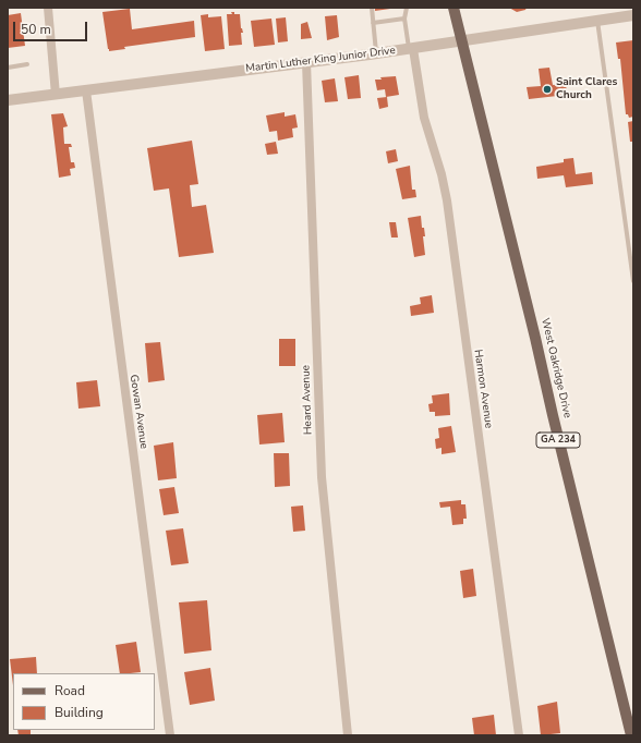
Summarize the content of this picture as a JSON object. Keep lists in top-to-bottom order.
{
  "streets": {
    "main road": ["West Oakridge Drive", "GA 234"],
    "street": [
      "Martin Luther King Junior Drive",
      "Harmon Avenue",
      "Heard Avenue",
      "Gowan Avenue"
    ]
  },
  "crossings": [
    ["Martin Luther King Junior Drive", "West Oakridge Drive"],
    ["Martin Luther King Junior Drive", "Harmon Avenue"],
    ["Martin Luther King Junior Drive", "Heard Avenue"],
    ["Martin Luther King Junior Drive", "Gowan Avenue"]
  ],
  "places": ["Saint Clares Church"],
  "legend": ["Road", "Building"],
  "scale_bar": "50 m"
}
